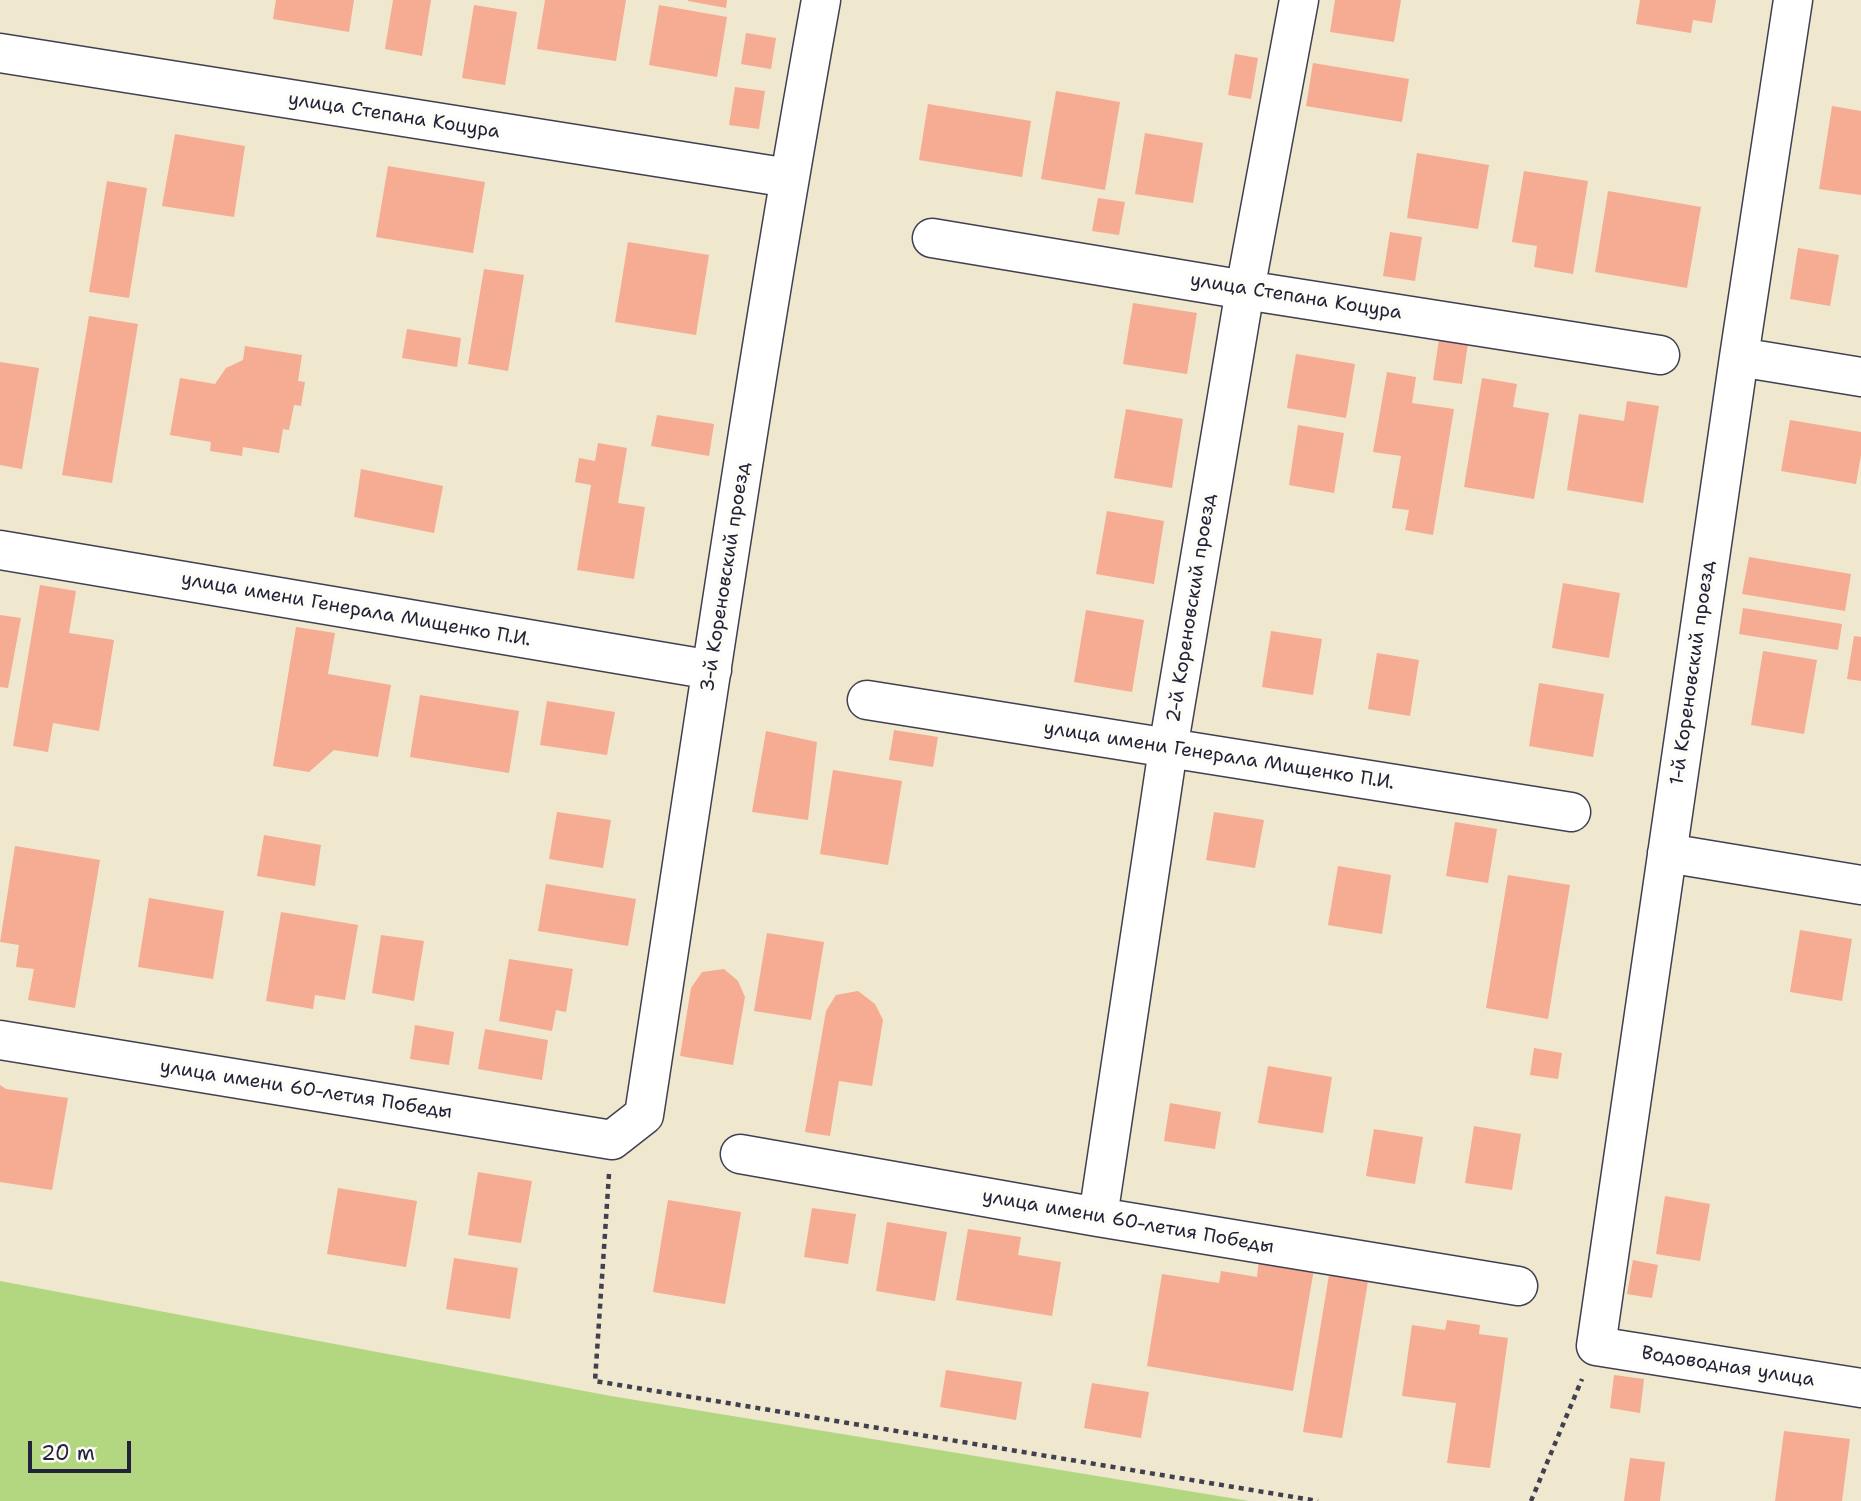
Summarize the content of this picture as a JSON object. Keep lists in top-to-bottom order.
{
  "streets": {
    "street": [
      "улица Степана Коцура",
      "3-й Кореновский проезд",
      "2-й Кореновский проезд",
      "улица имени Генерала Мищенко П.И.",
      "1-й Кореновский проезд",
      "улица имени 60-летия Победы",
      "Водоводная улица"
    ]
  },
  "crossings": [
    ["улица Степана Коцура", "3-й Кореновский проезд"],
    ["улица Степана Коцура", "2-й Кореновский проезд"],
    ["3-й Кореновский проезд", "улица имени Генерала Мищенко П.И."],
    ["3-й Кореновский проезд", "улица имени 60-летия Победы"],
    ["2-й Кореновский проезд", "улица имени Генерала Мищенко П.И."],
    ["2-й Кореновский проезд", "улица имени 60-летия Победы"],
    ["1-й Кореновский проезд", "Водоводная улица"]
  ],
  "scale_bar": "20 m"
}
